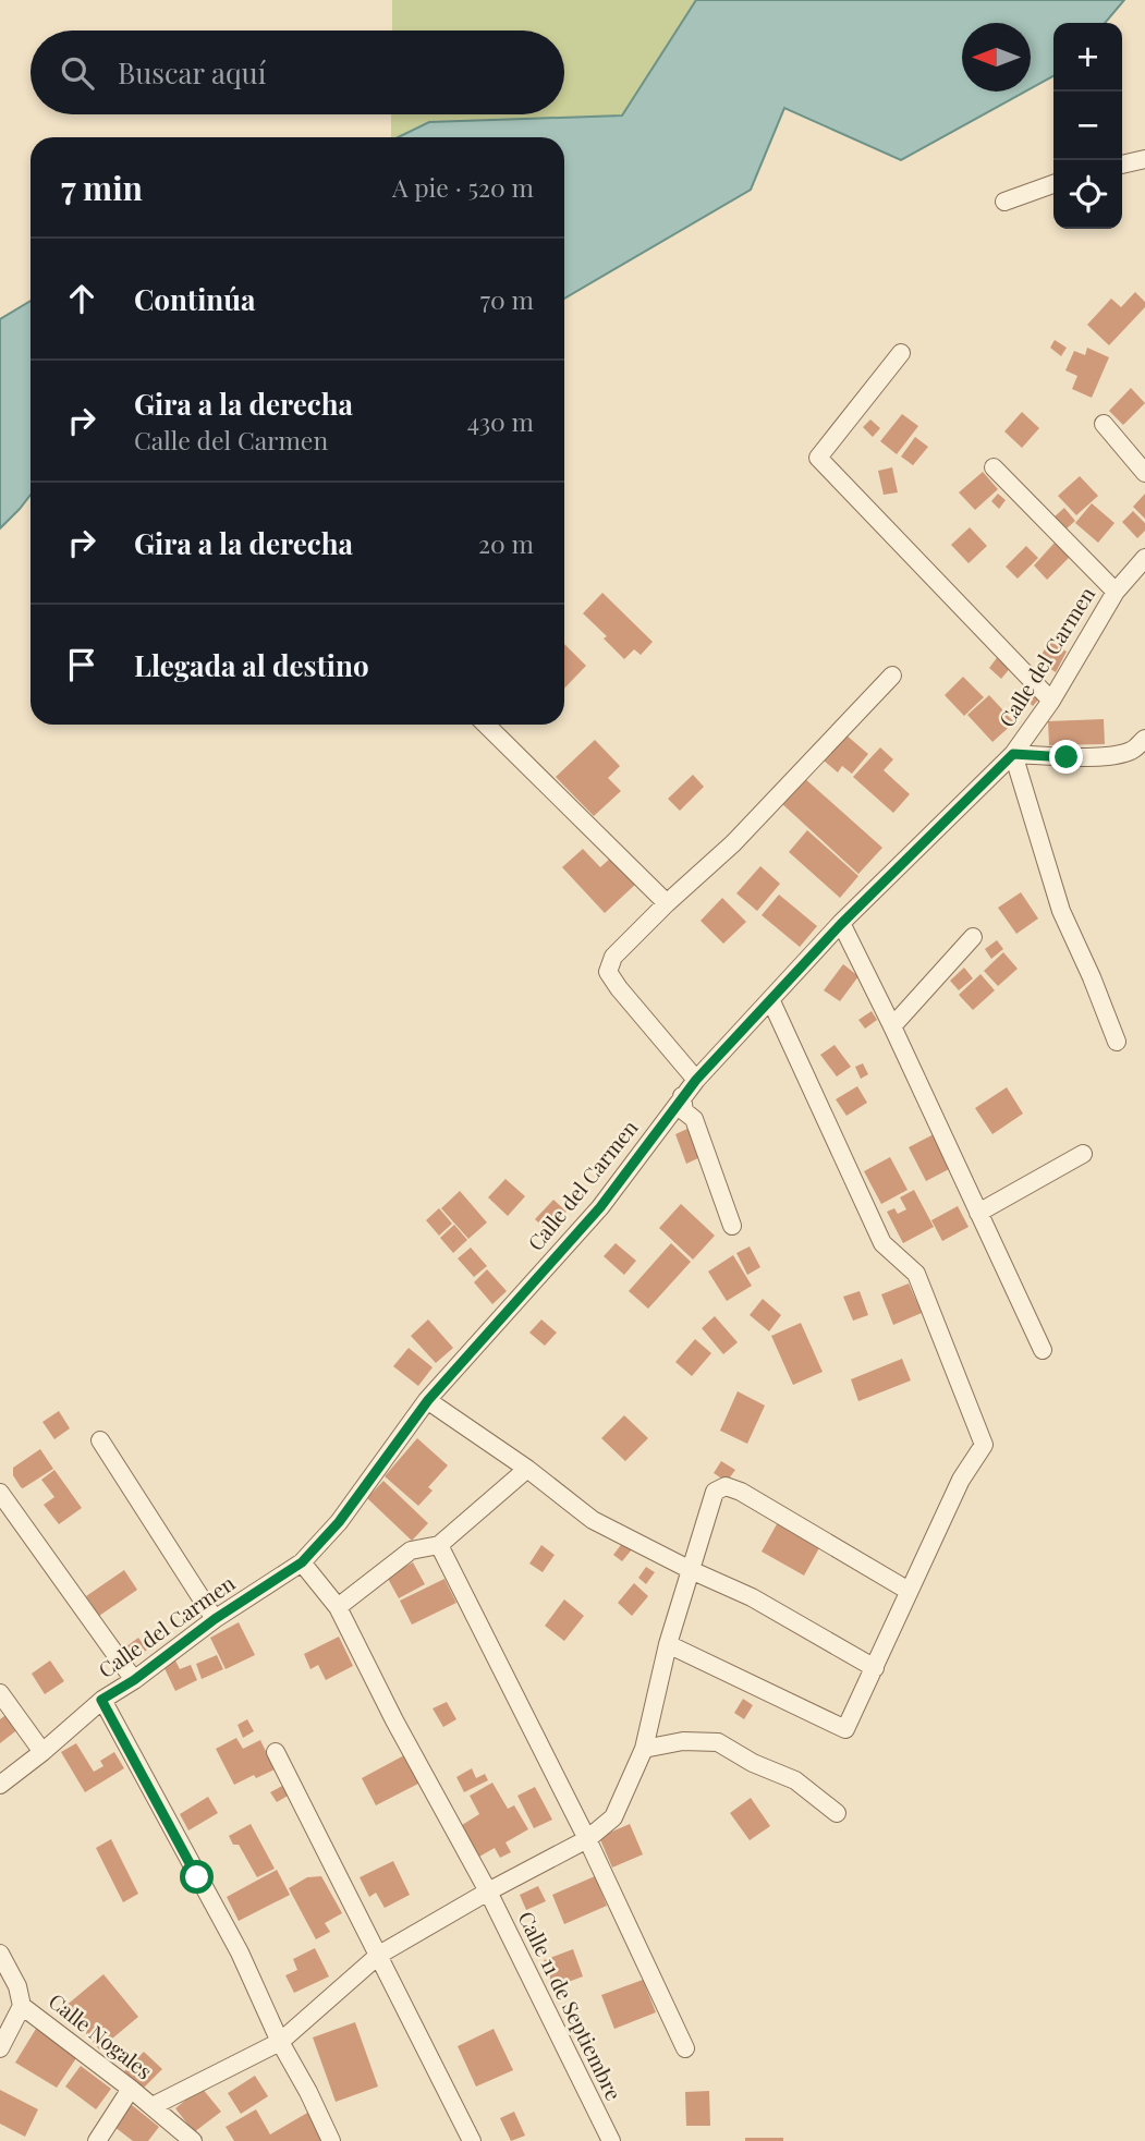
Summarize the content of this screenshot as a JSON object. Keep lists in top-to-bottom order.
{
  "streets": {
    "street": ["Calle del Carmen", "Calle 11 de Septiembre", "Calle Nogales"]
  },
  "crossings": [
    ["Calle del Carmen", "Calle 11 de Septiembre"]
  ],
  "north": "left",
  "page": {
    "map_buttons": ["+", "−"],
    "search": "Buscar aquí",
    "heading": ["7 min", "A pie · 520 m"],
    "list": [
      ["Continúa", "70 m"],
      ["Gira a la derecha", "Calle del Carmen", "430 m"],
      ["Gira a la derecha", "20 m"],
      "Llegada al destino"
    ]
  }
}
